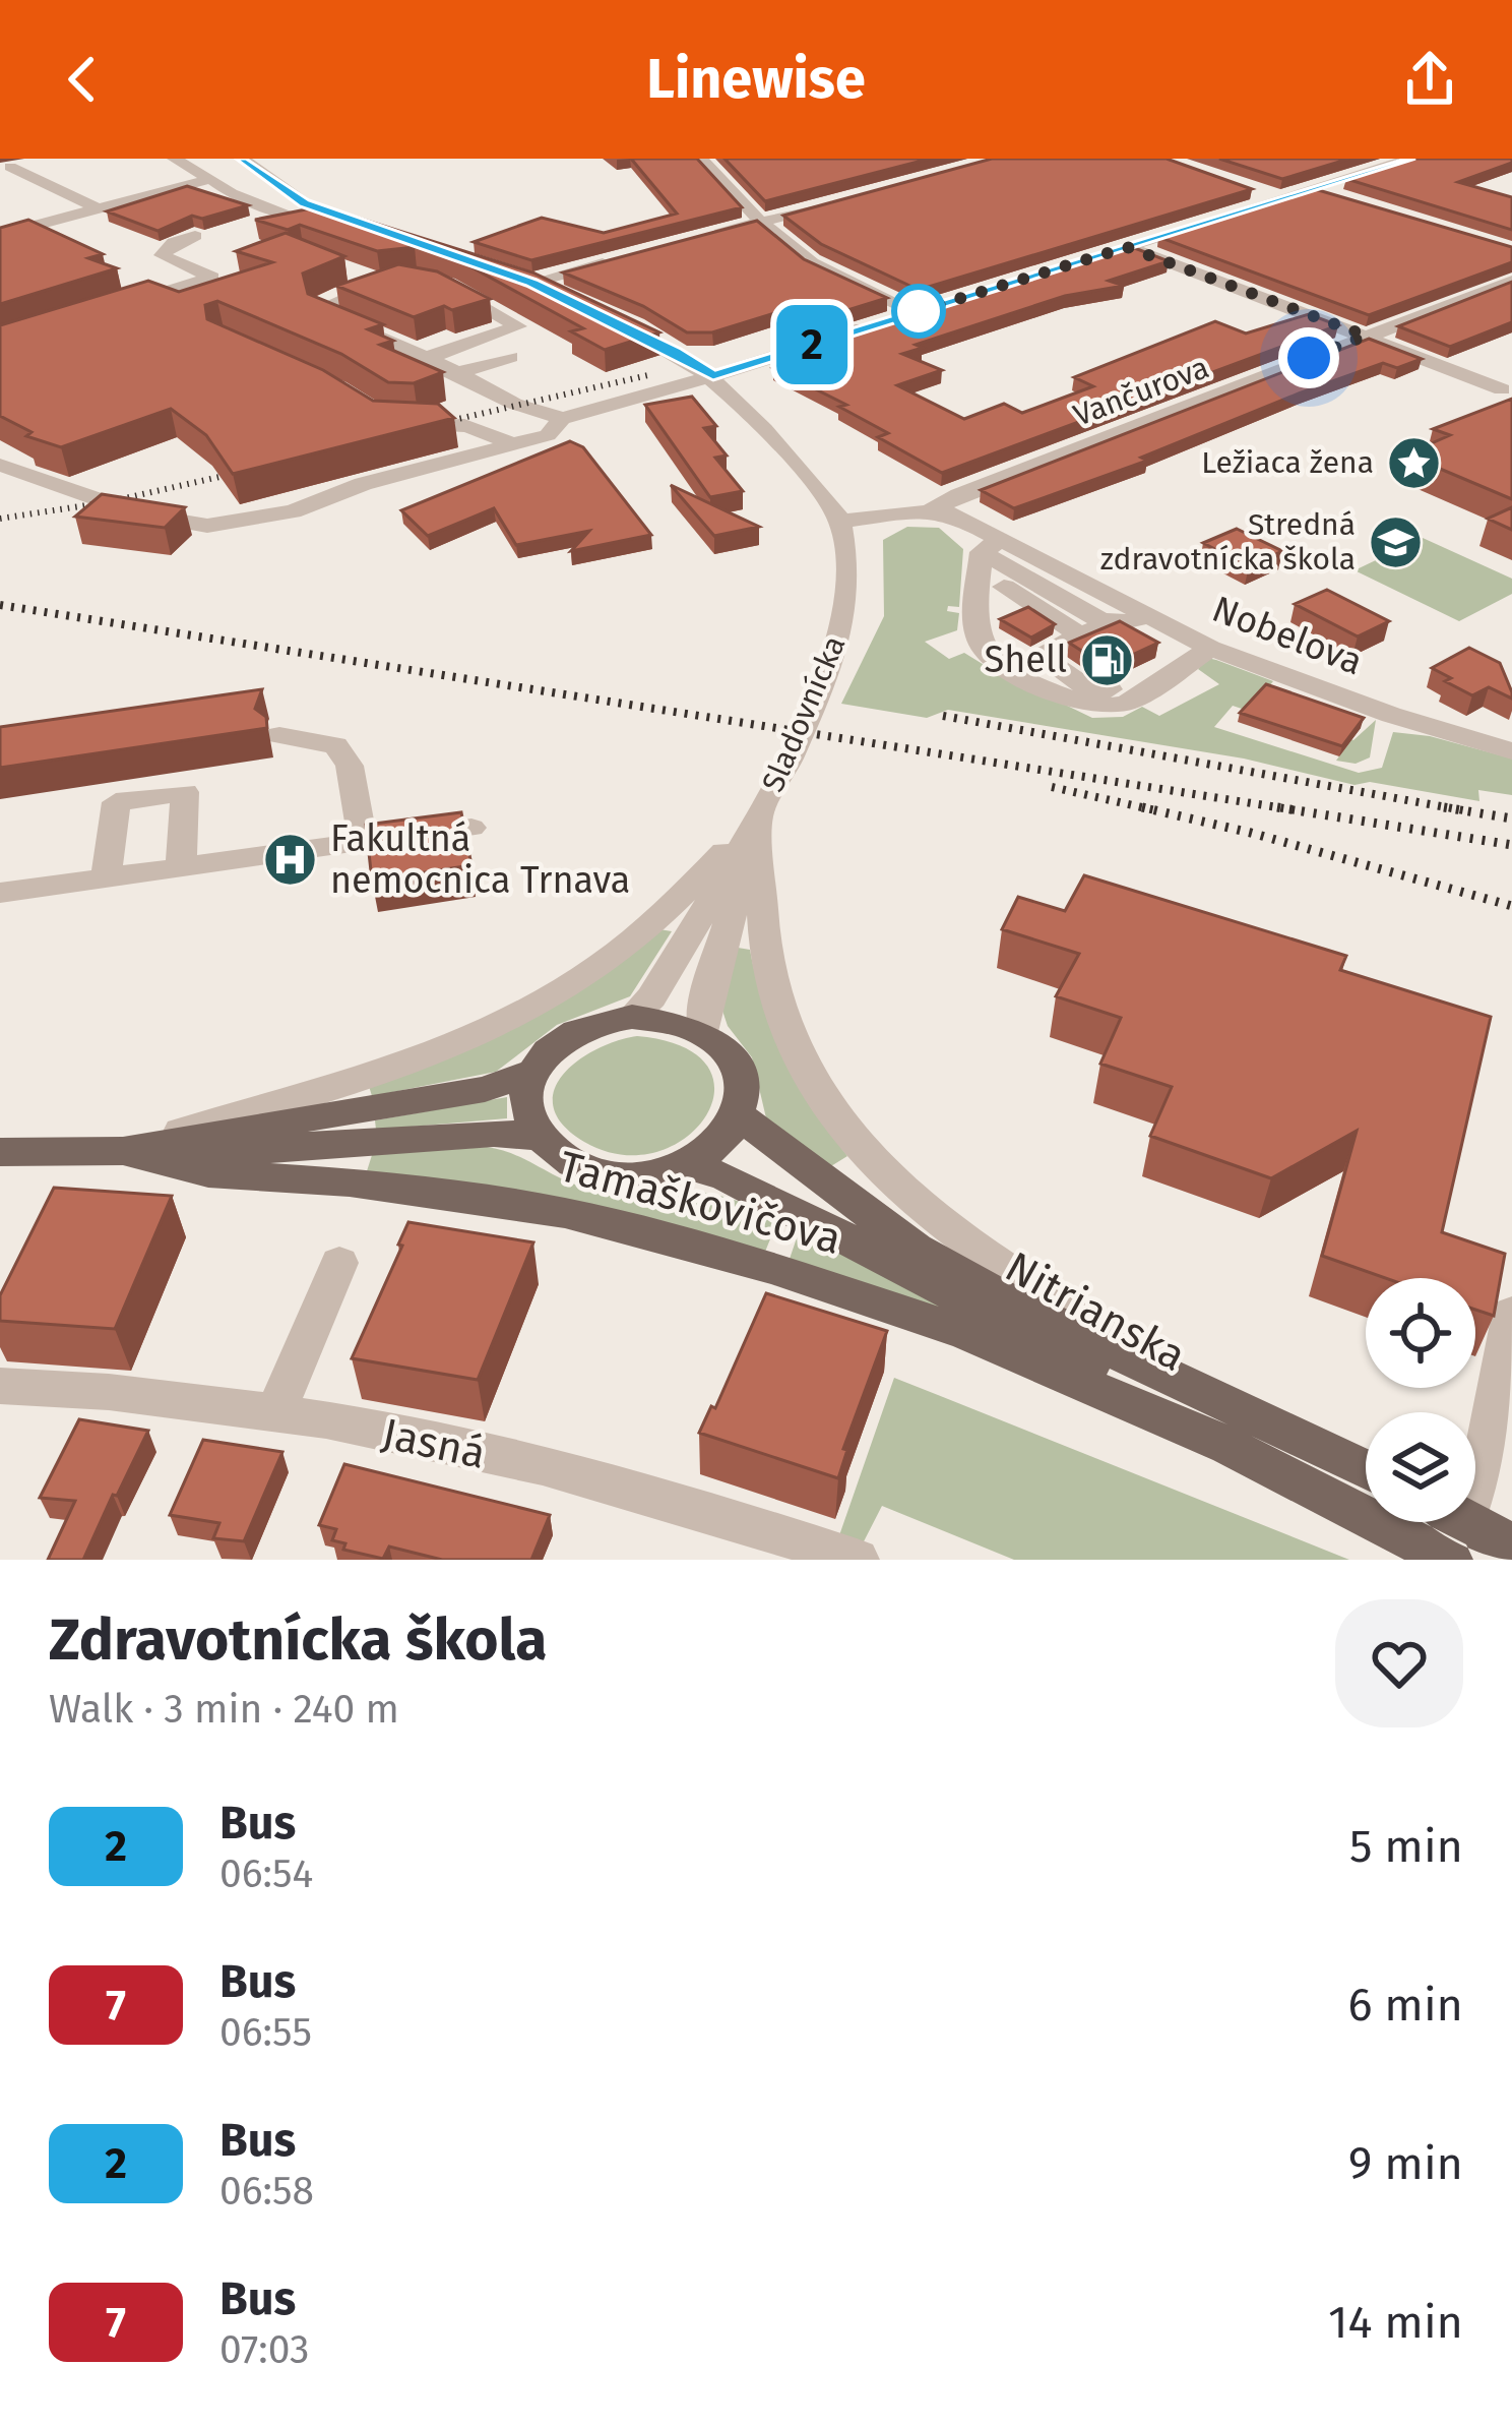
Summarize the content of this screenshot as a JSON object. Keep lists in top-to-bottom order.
{
  "streets": {
    "main road": ["Tamaškovičova", "Nitrianska"],
    "street": [
      "Vančurova",
      "Nobelova",
      "Sladovnícka",
      "Jasná"
    ]
  },
  "crossings": [
    ["Vančurova", "Nobelova"],
    ["Nobelova", "Sladovnícka"],
    ["Sladovnícka", "Tamaškovičova"],
    ["Sladovnícka", "Nitrianska"],
    ["Tamaškovičova", "Nitrianska"]
  ],
  "places": {
    "place": ["Ležiaca žena"],
    "school or university": ["Stredná zdravotnícka škola"],
    "fuel station": ["Shell"],
    "hospital": ["Fakultná nemocnica Trnava"]
  },
  "lines": ["bus line 2"],
  "page": {
    "header": "Linewise",
    "on_map": "2",
    "heading": ["Zdravotnícka škola", "Walk · 3 min · 240 m"],
    "list": [
      {
        "mark": "2",
        "name": "Bus",
        "note": "06:54",
        "value": "5 min"
      },
      {
        "mark": "7",
        "name": "Bus",
        "note": "06:55",
        "value": "6 min"
      },
      {
        "mark": "2",
        "name": "Bus",
        "note": "06:58",
        "value": "9 min"
      },
      {
        "mark": "7",
        "name": "Bus",
        "note": "07:03",
        "value": "14 min"
      }
    ]
  }
}
